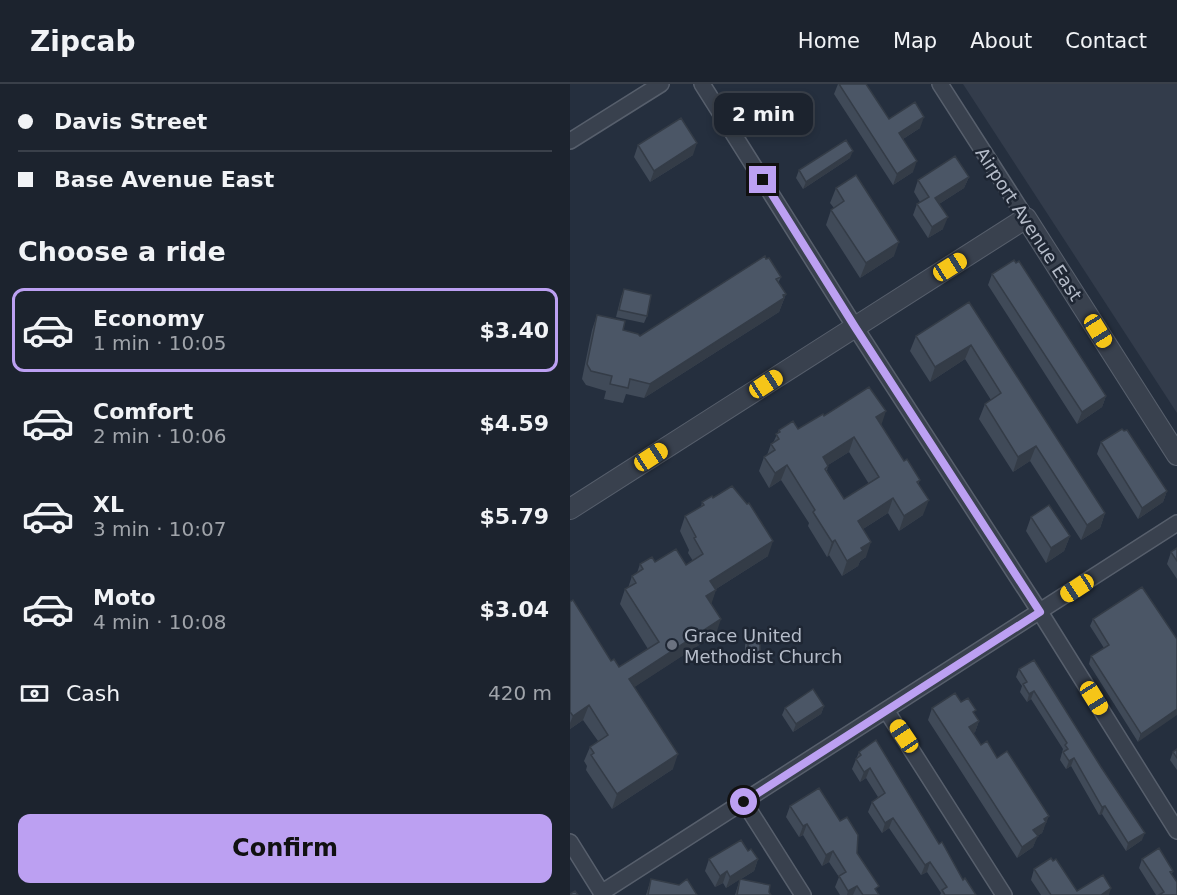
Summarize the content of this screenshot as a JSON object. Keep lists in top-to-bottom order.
{
  "streets": {
    "street": ["Airport Avenue East"]
  },
  "places": ["Grace United Methodist Church"],
  "page": {
    "header": "Zipcab",
    "nav": [
      "Home",
      "Map",
      "About",
      "Contact"
    ],
    "banner": ["Davis Street", "Base Avenue East"],
    "bubble": "2 min",
    "heading": "Choose a ride",
    "list": [
      {
        "name": "Economy",
        "note": "1 min · 10:05",
        "value": "$3.40"
      },
      {
        "name": "Comfort",
        "note": "2 min · 10:06",
        "value": "$4.59"
      },
      {
        "name": "XL",
        "note": "3 min · 10:07",
        "value": "$5.79"
      },
      {
        "name": "Moto",
        "note": "4 min · 10:08",
        "value": "$3.04"
      }
    ],
    "pay": ["Cash", "420 m"],
    "buttons": "Confirm"
  }
}
